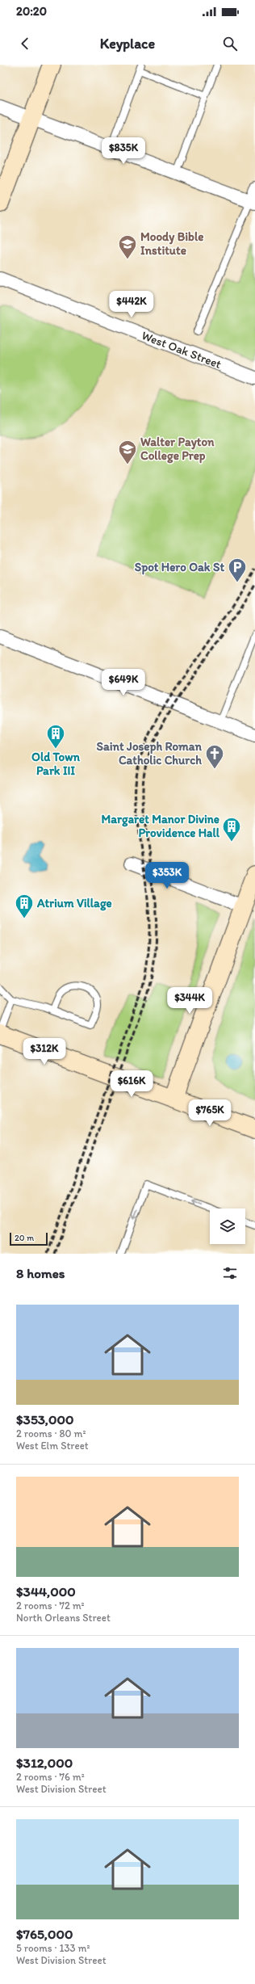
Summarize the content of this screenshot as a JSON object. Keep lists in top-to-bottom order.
{
  "streets": {
    "street": ["West Oak Street"]
  },
  "places": {
    "school or university": ["Moody Bible Institute", "Walter Payton College Prep"],
    "parking": ["Spot Hero Oak St"],
    "building": ["Old Town Park III", "Margaret Manor Divine Providence Hall", "Atrium Village"],
    "church": ["Saint Joseph Roman Catholic Church"]
  },
  "scale_bar": "20 m",
  "page": {
    "status": "20:20",
    "header": "Keyplace",
    "price": [
      "$835K",
      "$442K",
      "$649K",
      "$353K",
      "$344K",
      "$312K",
      "$616K",
      "$765K"
    ],
    "scale": "20 m",
    "heading": "8 homes",
    "list": [
      {
        "name": "$353,000",
        "note": "2 rooms · 80 m² · West Elm Street"
      },
      {
        "name": "$344,000",
        "note": "2 rooms · 72 m² · North Orleans Street"
      },
      {
        "name": "$312,000",
        "note": "2 rooms · 76 m² · West Division Street"
      },
      {
        "name": "$765,000",
        "note": "5 rooms · 133 m² · West Division Street"
      }
    ]
  }
}
